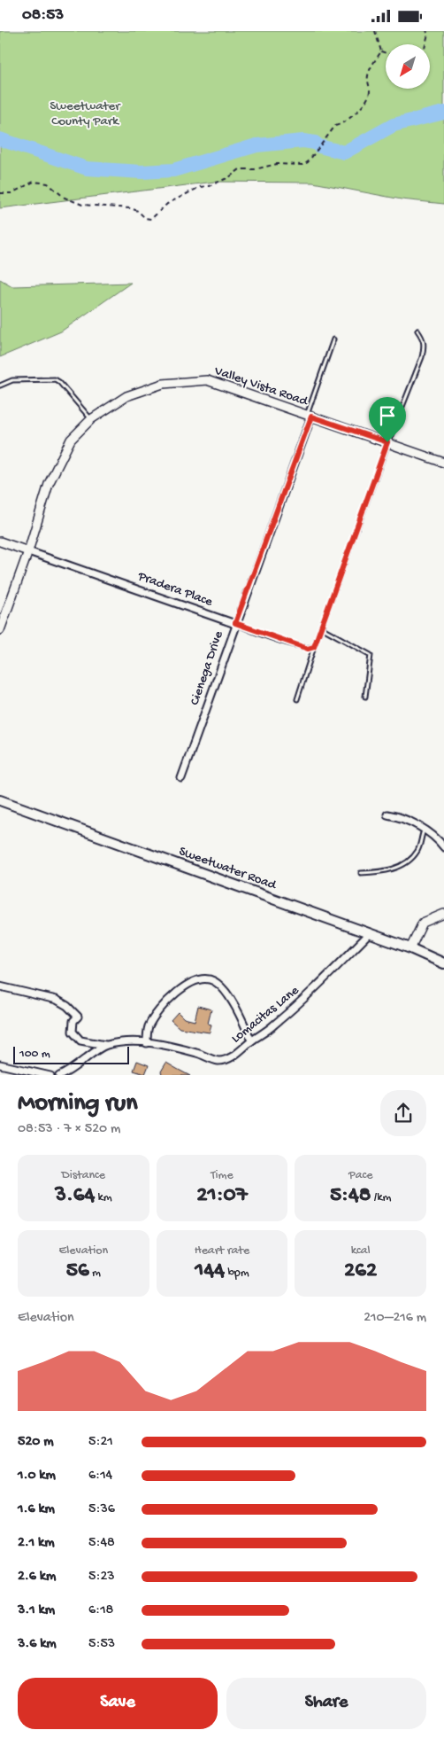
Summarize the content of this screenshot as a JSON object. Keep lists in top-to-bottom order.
{
  "streets": {
    "main road": ["Sweetwater Road"],
    "street": [
      "Valley Vista Road",
      "Pradera Place",
      "Cienega Drive",
      "Lomacitas Lane"
    ]
  },
  "crossings": [
    ["Valley Vista Road", "Pradera Place"],
    ["Valley Vista Road", "Cienega Drive"],
    ["Pradera Place", "Cienega Drive"],
    ["Sweetwater Road", "Lomacitas Lane"]
  ],
  "parks": ["Sweetwater County Park"],
  "scale_bar": "100 m",
  "north": "bottom left",
  "page": {
    "status": "08:53",
    "scale": "100 m",
    "heading": ["Morning run", "08:53 · 7 × 520 m"],
    "stats": [
      ["Distance", "3.64 km"],
      ["Time", "21:07"],
      ["Pace", "5:48 /km"],
      ["Elevation", "56 m"],
      ["Heart rate", "144 bpm"],
      ["kcal", "262"]
    ],
    "chart": ["Elevation", "210–216 m"],
    "list": [
      {
        "name": "520 m",
        "note": "5:21"
      },
      {
        "name": "1.0 km",
        "note": "6:14"
      },
      {
        "name": "1.6 km",
        "note": "5:36"
      },
      {
        "name": "2.1 km",
        "note": "5:48"
      },
      {
        "name": "2.6 km",
        "note": "5:23"
      },
      {
        "name": "3.1 km",
        "note": "6:18"
      },
      {
        "name": "3.6 km",
        "note": "5:53"
      }
    ],
    "buttons": ["Save", "Share"]
  }
}
